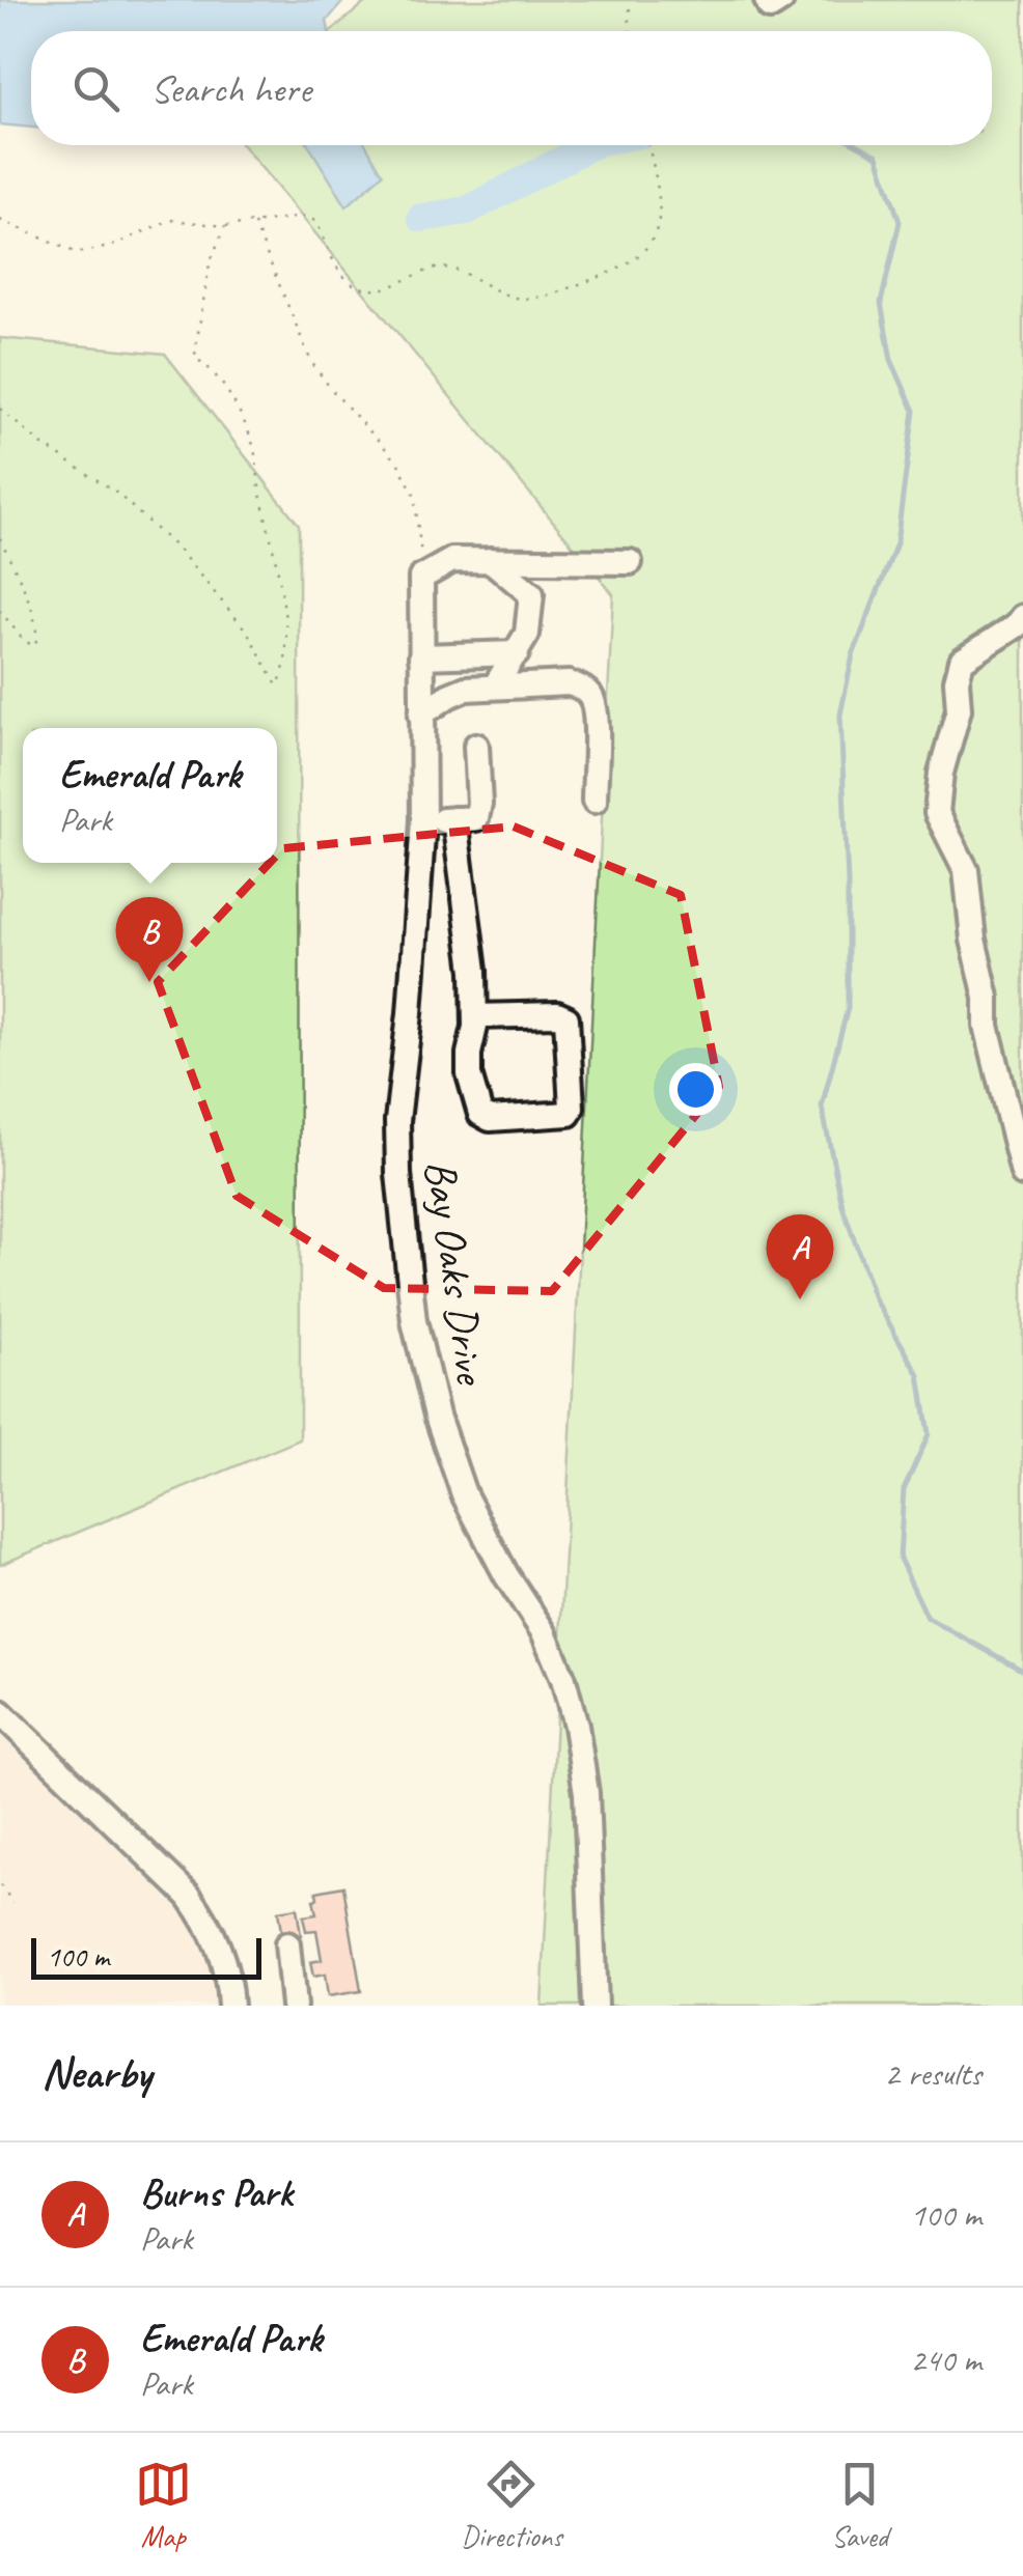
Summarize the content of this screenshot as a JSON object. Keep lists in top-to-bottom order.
{
  "streets": {
    "street": ["Bay Oaks Drive"]
  },
  "scale_bar": "100 m",
  "page": {
    "search": "Search here",
    "popup": ["Emerald Park", "Park"],
    "pins": ["B", "A"],
    "scale": "100 m",
    "heading": ["Nearby", "2 results"],
    "list": [
      {
        "mark": "A",
        "name": "Burns Park",
        "note": "Park",
        "value": "100 m"
      },
      {
        "mark": "B",
        "name": "Emerald Park",
        "note": "Park",
        "value": "240 m"
      }
    ],
    "nav": ["Map", "Directions", "Saved"]
  }
}
